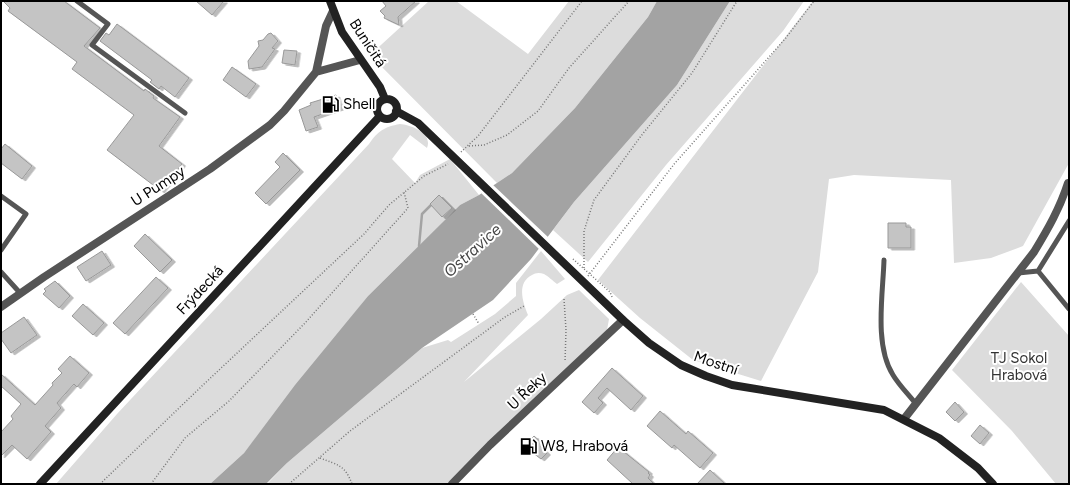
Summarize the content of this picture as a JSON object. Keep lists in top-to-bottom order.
{
  "streets": {
    "main road": ["Buničitá", "Frýdecká", "Mostní"],
    "street": ["U Pumpy", "U Řeky"]
  },
  "crossings": [
    ["Buničitá", "U Pumpy"],
    ["Buničitá", "Frýdecká"],
    ["Buničitá", "Mostní"],
    ["Frýdecká", "Mostní"],
    ["Mostní", "U Řeky"]
  ],
  "water": ["Ostravice"],
  "parks": ["TJ Sokol Hrabová"],
  "places": {
    "fuel station": ["Shell", "W8, Hrabová"]
  }
}
